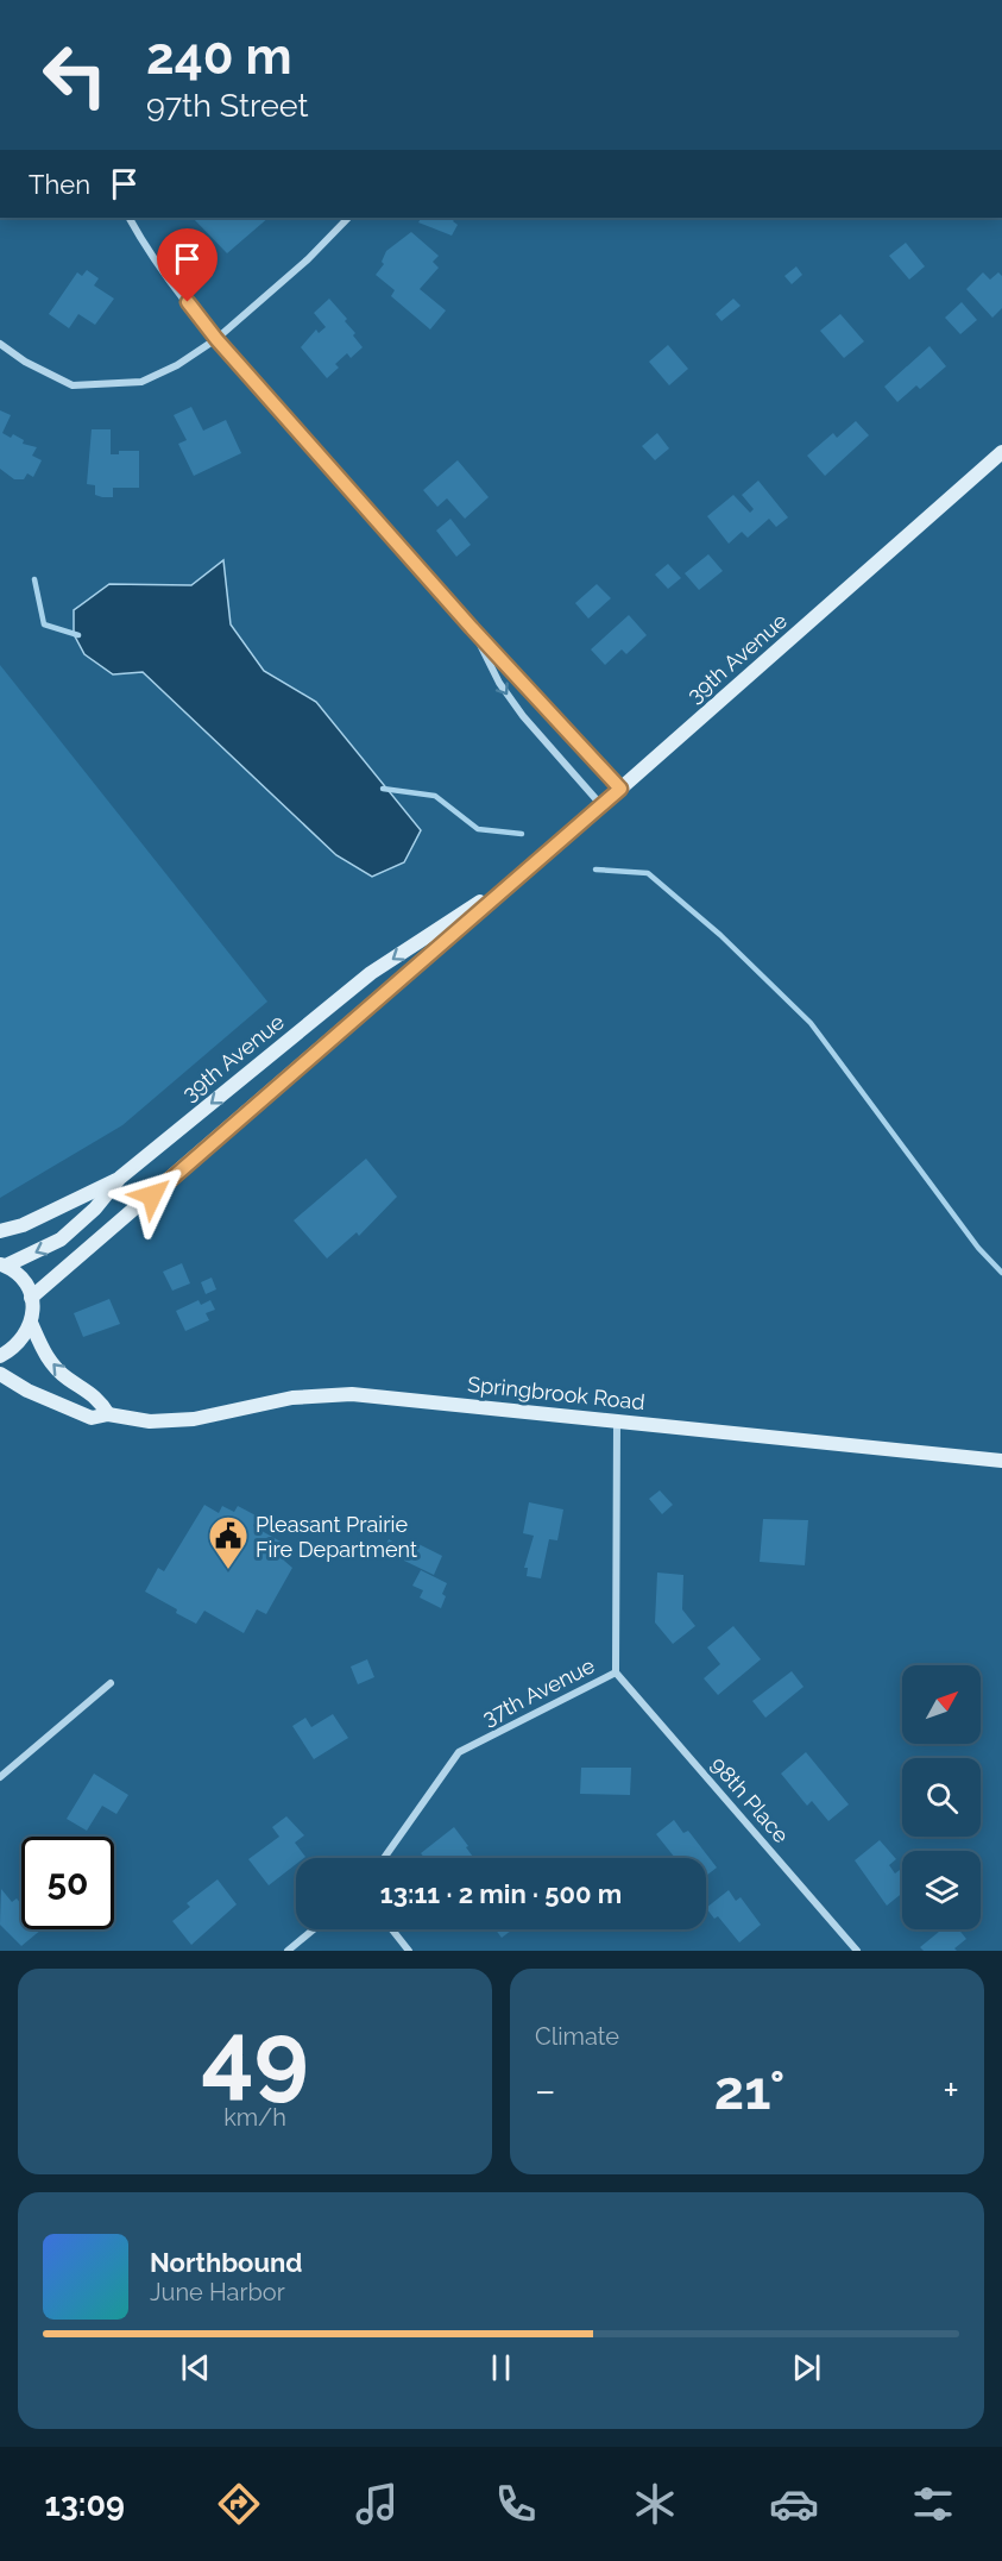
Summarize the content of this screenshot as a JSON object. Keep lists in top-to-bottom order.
{
  "streets": {
    "main road": ["39th Avenue", "Springbrook Road"],
    "street": ["37th Avenue", "98th Place"]
  },
  "crossings": [
    ["Springbrook Road", "37th Avenue"],
    ["37th Avenue", "98th Place"]
  ],
  "places": {
    "public building": ["Pleasant Prairie Fire Department"]
  },
  "north": "top right",
  "page": {
    "turn": ["240 m", "97th Street"],
    "then": "Then",
    "limit": "50",
    "trip": "13:11 · 2 min · 500 m",
    "tile": [
      ["49", "km/h"],
      "Climate"
    ],
    "heat": ["−", "21°", "+"],
    "song": ["Northbound", "June Harbor"],
    "tabs": "13:09"
  }
}
